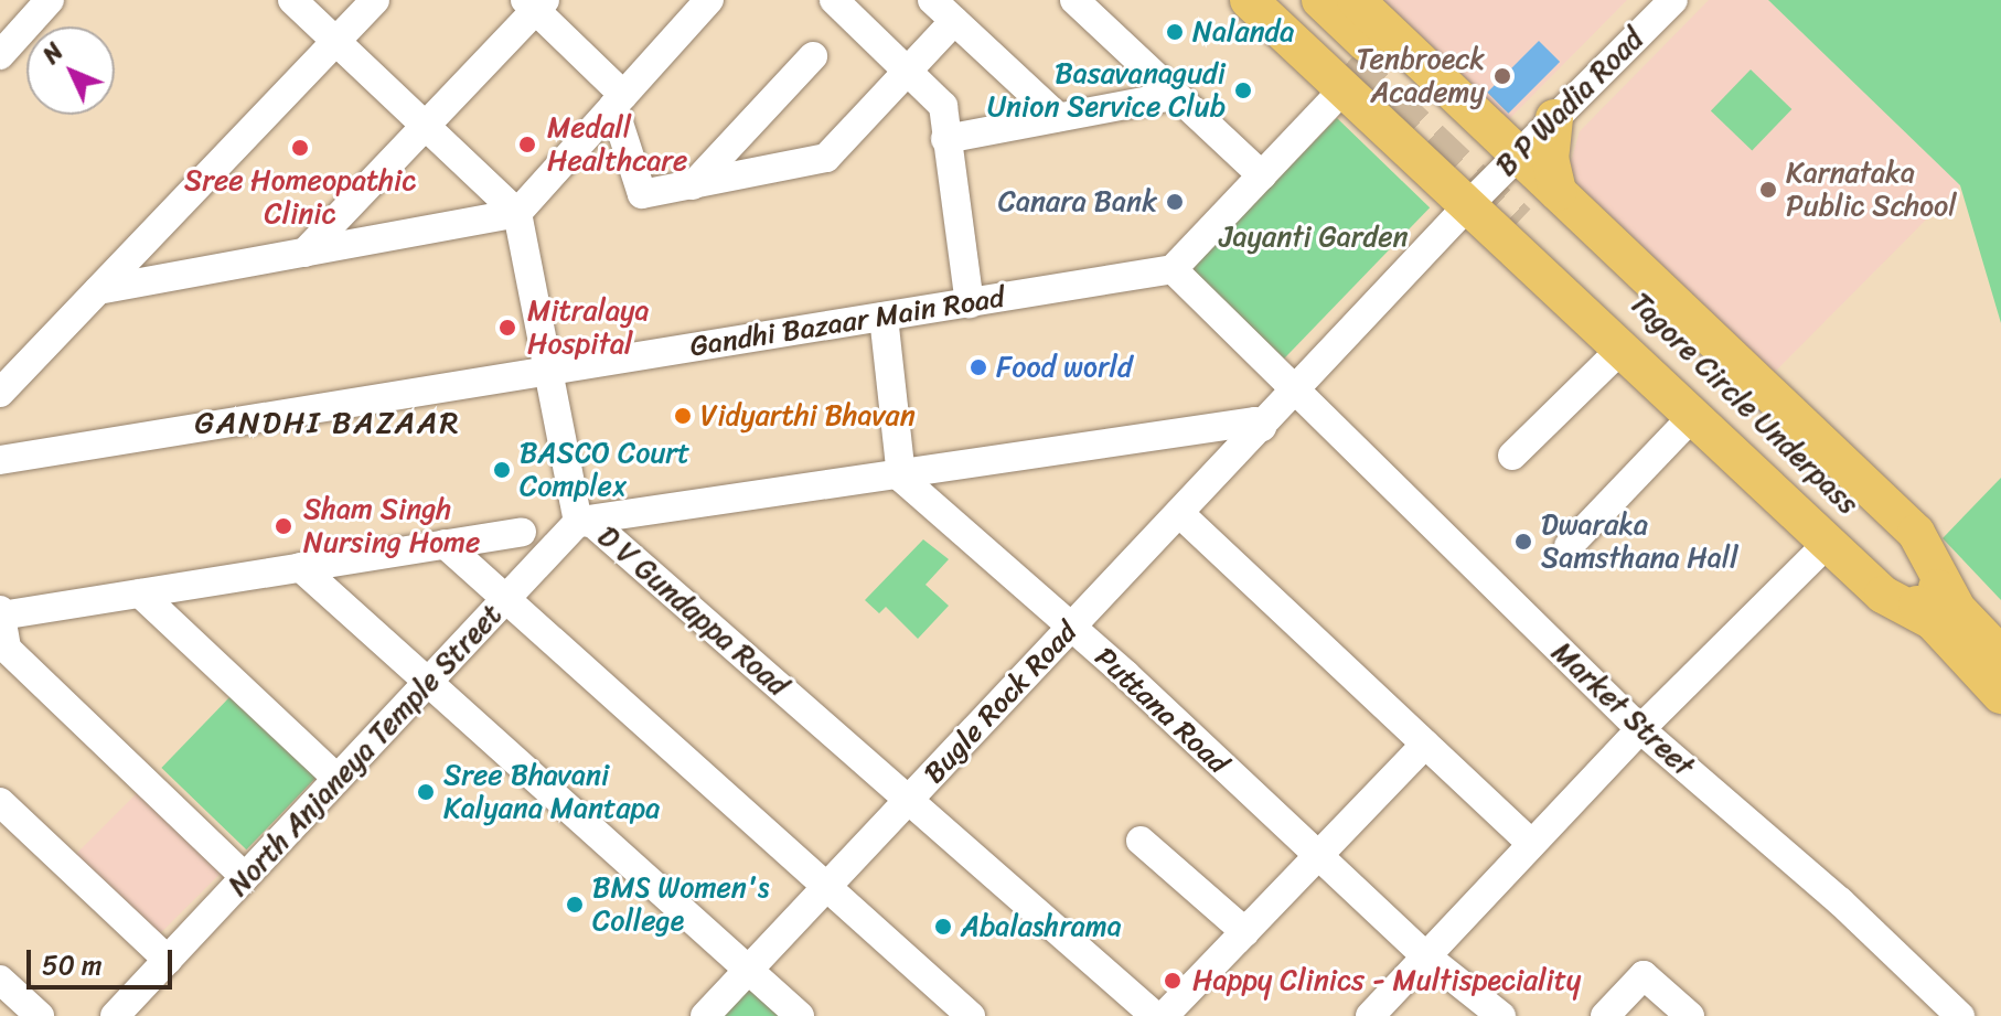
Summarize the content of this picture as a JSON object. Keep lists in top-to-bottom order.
{
  "streets": {
    "main road": ["Tagore Circle Underpass"],
    "street": [
      "B P Wadia Road",
      "Gandhi Bazaar Main Road",
      "D V Gundappa Road",
      "Bugle Rock Road",
      "Market Street",
      "Puttana Road",
      "North Anjaneya Temple Street"
    ]
  },
  "crossings": [
    ["B P Wadia Road", "Bugle Rock Road"],
    ["B P Wadia Road", "Market Street"],
    ["Gandhi Bazaar Main Road", "D V Gundappa Road"],
    ["Gandhi Bazaar Main Road", "Market Street"],
    ["D V Gundappa Road", "Bugle Rock Road"],
    ["D V Gundappa Road", "North Anjaneya Temple Street"],
    ["Bugle Rock Road", "Market Street"],
    ["Bugle Rock Road", "Puttana Road"]
  ],
  "districts": ["GANDHI BAZAAR"],
  "parks": ["Jayanti Garden"],
  "places": [
    "Nalanda",
    "Tenbroeck Academy",
    "Basavanagudi Union Service Club",
    "Medall Healthcare",
    "Sree Homeopathic Clinic",
    "Karnataka Public School",
    "Canara Bank",
    "Mitralaya Hospital",
    "Food world",
    "Vidyarthi Bhavan",
    "BASCO Court Complex",
    "Sham Singh Nursing Home",
    "Dwaraka Samsthana Hall",
    "Sree Bhavani Kalyana Mantapa",
    "BMS Women's College",
    "Abalashrama",
    "Happy Clinics - Multispeciality"
  ],
  "scale_bar": "50 m",
  "north": "top left"
}
